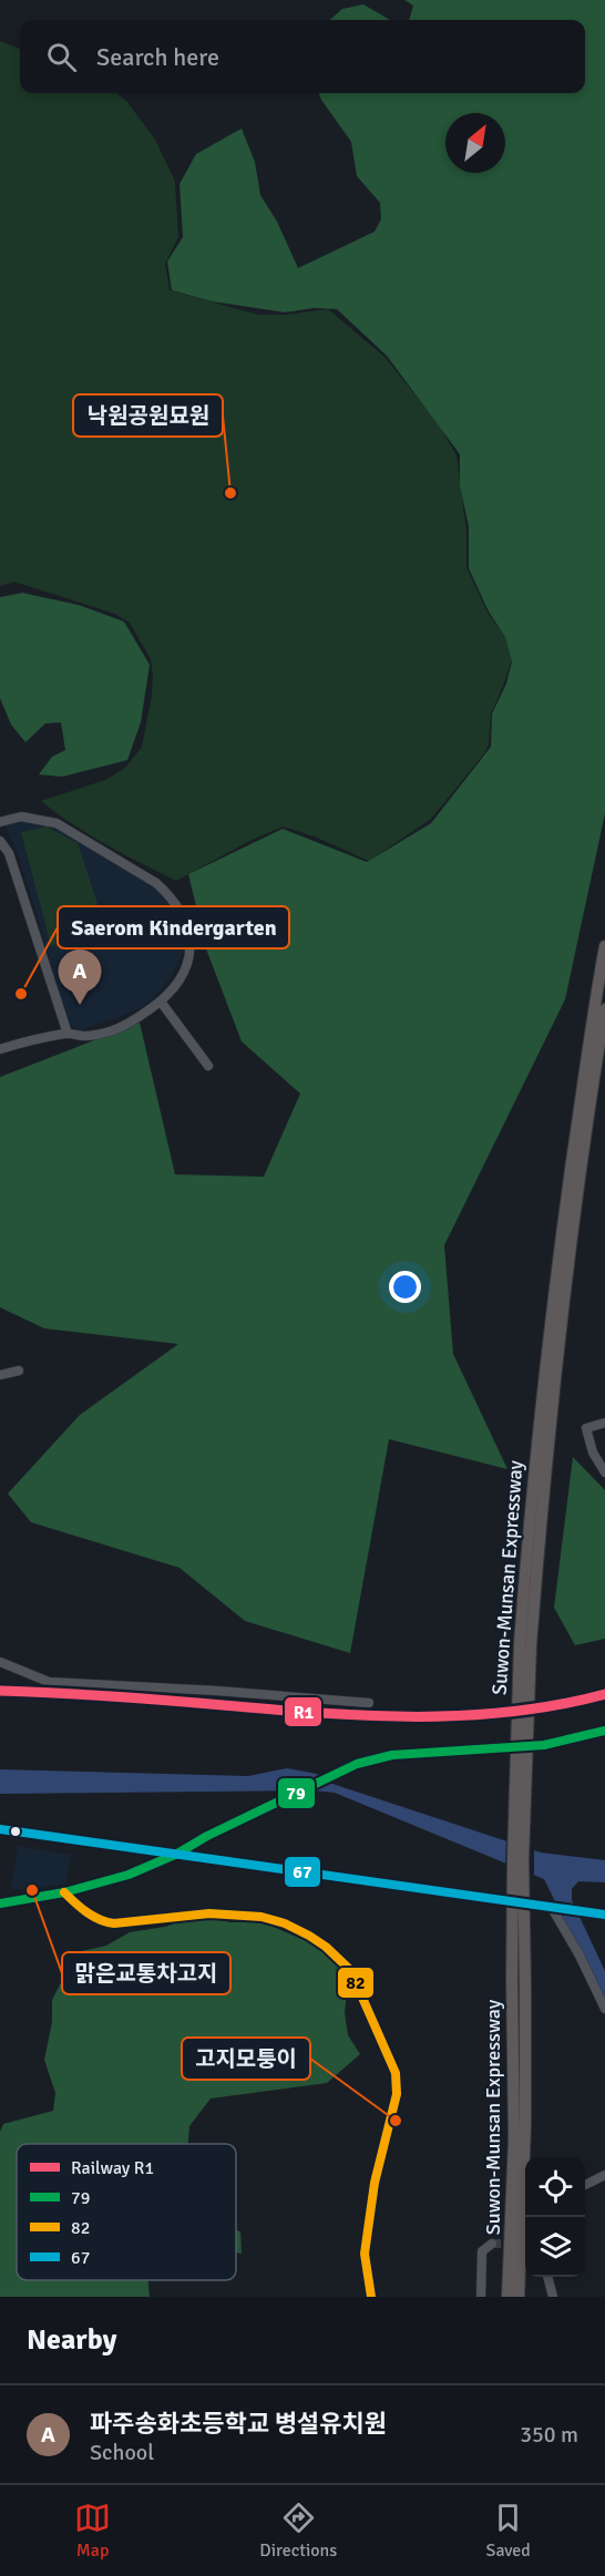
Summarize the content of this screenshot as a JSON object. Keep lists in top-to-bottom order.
{
  "streets": {
    "highway": ["Suwon-Munsan Expressway"]
  },
  "places": [
    "낙원공원묘원",
    "Saerom Kindergarten",
    "맑은교통차고지",
    "고지모퉁이"
  ],
  "lines": [
    "rail line R1",
    "transit line 79",
    "transit line 67",
    "transit line 82"
  ],
  "legend": [
    "Railway R1",
    "79",
    "82",
    "67"
  ],
  "north": "top right",
  "page": {
    "search": "Search here",
    "pins": "A",
    "heading": "Nearby",
    "list": [
      {
        "mark": "A",
        "name": "파주송화초등학교 병설유치원",
        "note": "School",
        "value": "350 m"
      }
    ],
    "nav": ["Map", "Directions", "Saved"]
  }
}
